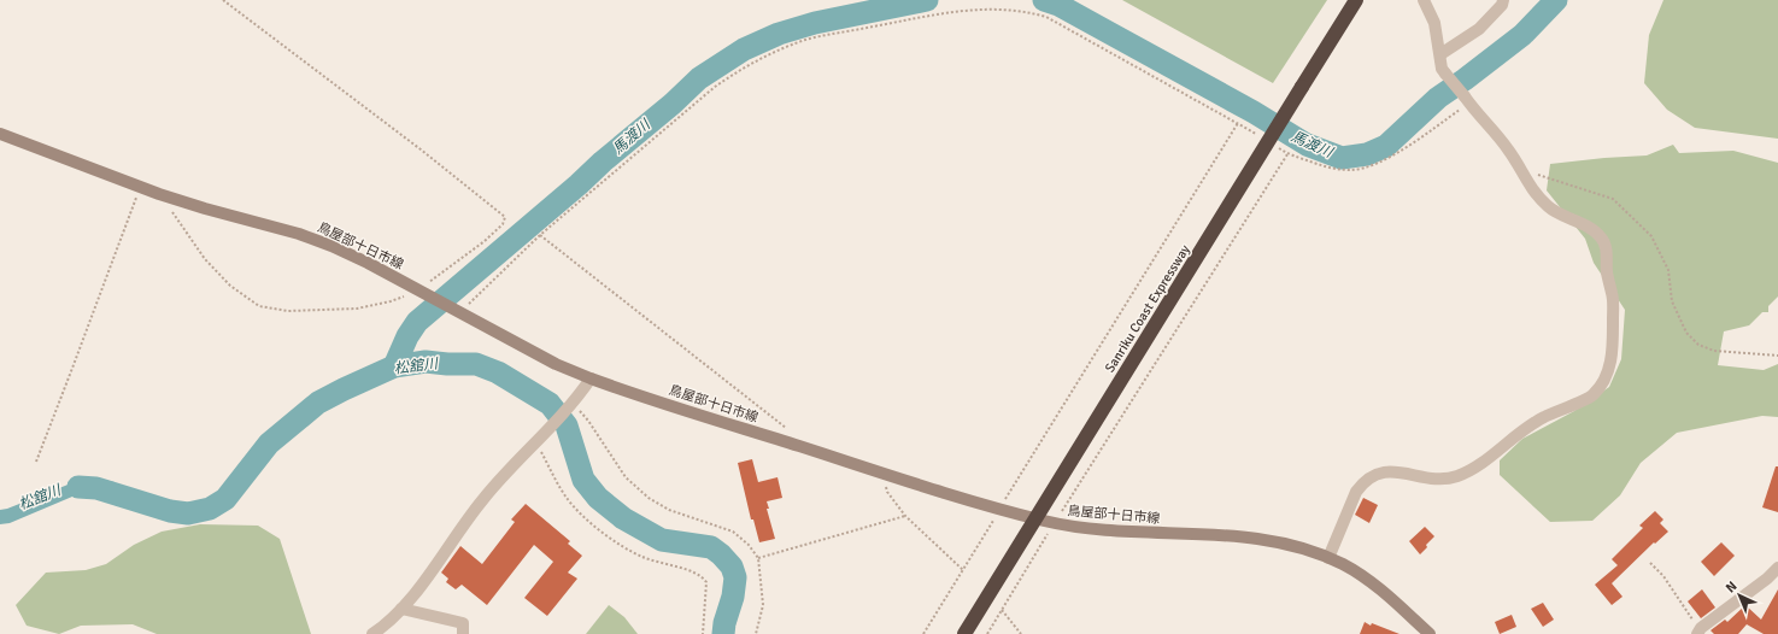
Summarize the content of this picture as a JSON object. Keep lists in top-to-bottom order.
{
  "streets": {
    "highway": ["Sanriku Coast Expressway"],
    "main road": ["鳥屋部十日市線"]
  },
  "water": ["馬渡川", "松舘川"],
  "north": "top left"
}
